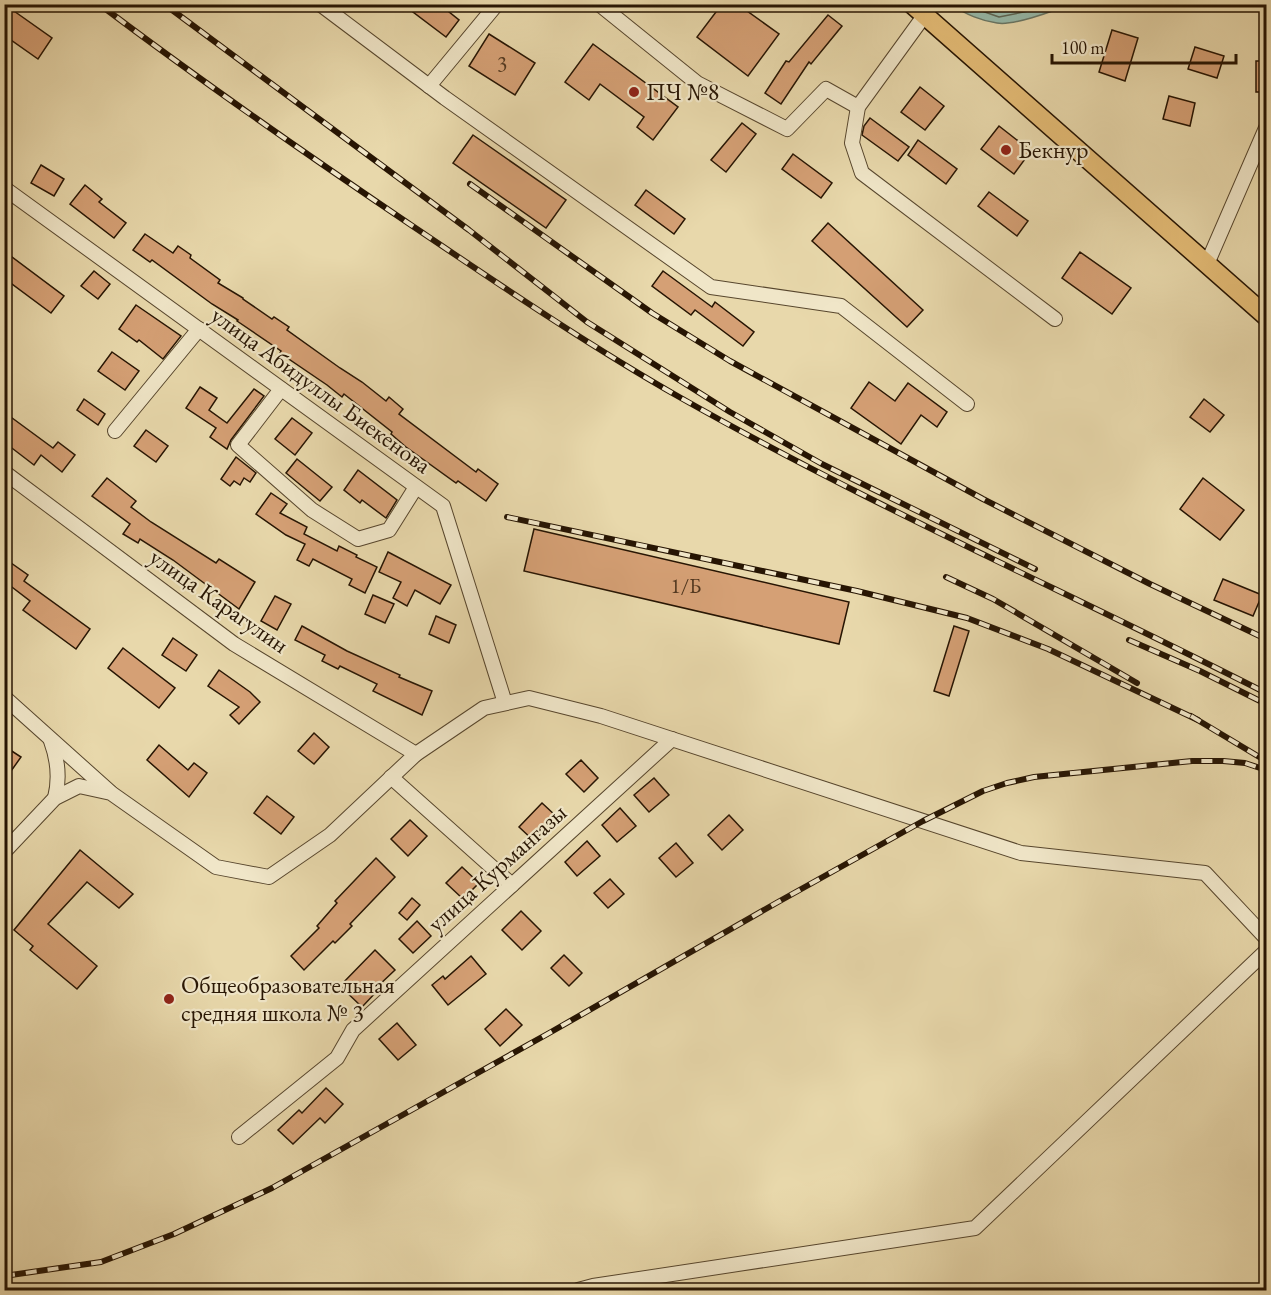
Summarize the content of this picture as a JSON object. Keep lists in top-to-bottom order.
{
  "streets": {
    "street": ["улица Абидуллы Биекенова", "улица Карагулин", "улица Курмангазы"]
  },
  "places": ["ПЧ №8", "Бекнур", "Общеобразовательная средняя школа № 3"],
  "house_numbers": ["3", "1/Б"],
  "scale_bar": "100 m"
}
